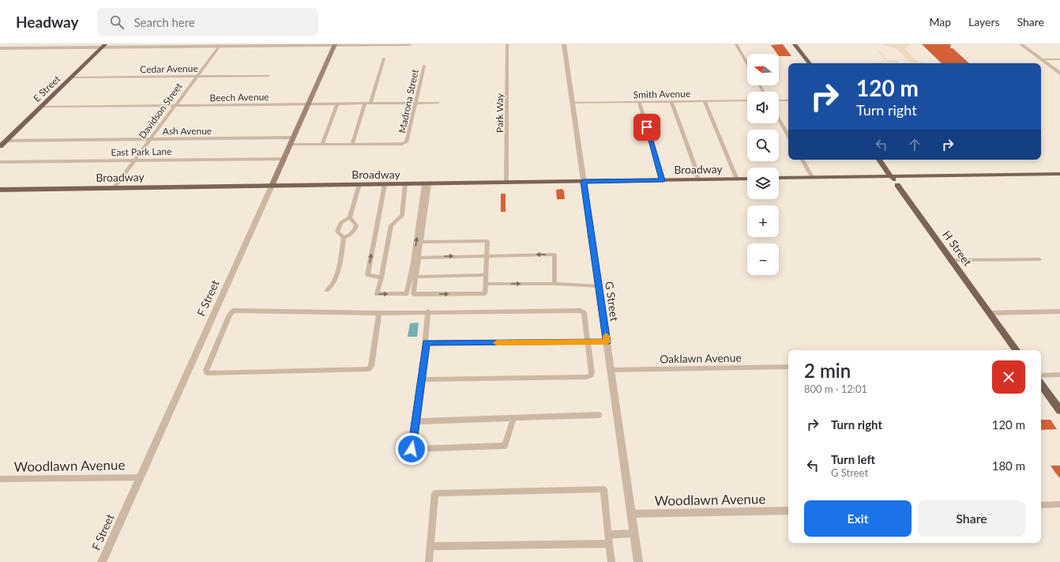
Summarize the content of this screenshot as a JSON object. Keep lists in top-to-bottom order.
{
  "streets": {
    "main road": [
      "E Street",
      "Broadway",
      "H Street",
      "F Street"
    ],
    "street": [
      "Cedar Avenue",
      "Smith Avenue",
      "Beech Avenue",
      "Madrona Street",
      "Davidson Street",
      "Park Way",
      "Ash Avenue",
      "East Park Lane",
      "G Street",
      "Oaklawn Avenue",
      "Woodlawn Avenue"
    ]
  },
  "crossings": [
    ["Cedar Avenue", "E Street"],
    ["Cedar Avenue", "Davidson Street"],
    ["E Street", "Beech Avenue"],
    ["E Street", "Ash Avenue"],
    ["Smith Avenue", "G Street"],
    ["Beech Avenue", "Madrona Street"],
    ["Beech Avenue", "Davidson Street"],
    ["Beech Avenue", "F Street"],
    ["Davidson Street", "Ash Avenue"],
    ["Davidson Street", "East Park Lane"],
    ["Davidson Street", "Broadway"],
    ["Park Way", "Broadway"],
    ["Ash Avenue", "F Street"],
    ["East Park Lane", "F Street"],
    ["Broadway", "F Street"],
    ["Broadway", "G Street"],
    ["F Street", "Woodlawn Avenue"],
    ["G Street", "Oaklawn Avenue"],
    ["G Street", "Woodlawn Avenue"]
  ],
  "north": "left",
  "page": {
    "header": "Headway",
    "search": "Search here",
    "nav": ["Map", "Layers", "Share"],
    "map_buttons": ["+", "−"],
    "turn": ["120 m", "Turn right"],
    "heading": ["2 min", "800 m · 12:01"],
    "list": [
      {
        "name": "Turn right",
        "value": "120 m"
      },
      {
        "name": "Turn left",
        "note": "G Street",
        "value": "180 m"
      }
    ],
    "buttons": ["Exit", "Share"]
  }
}
